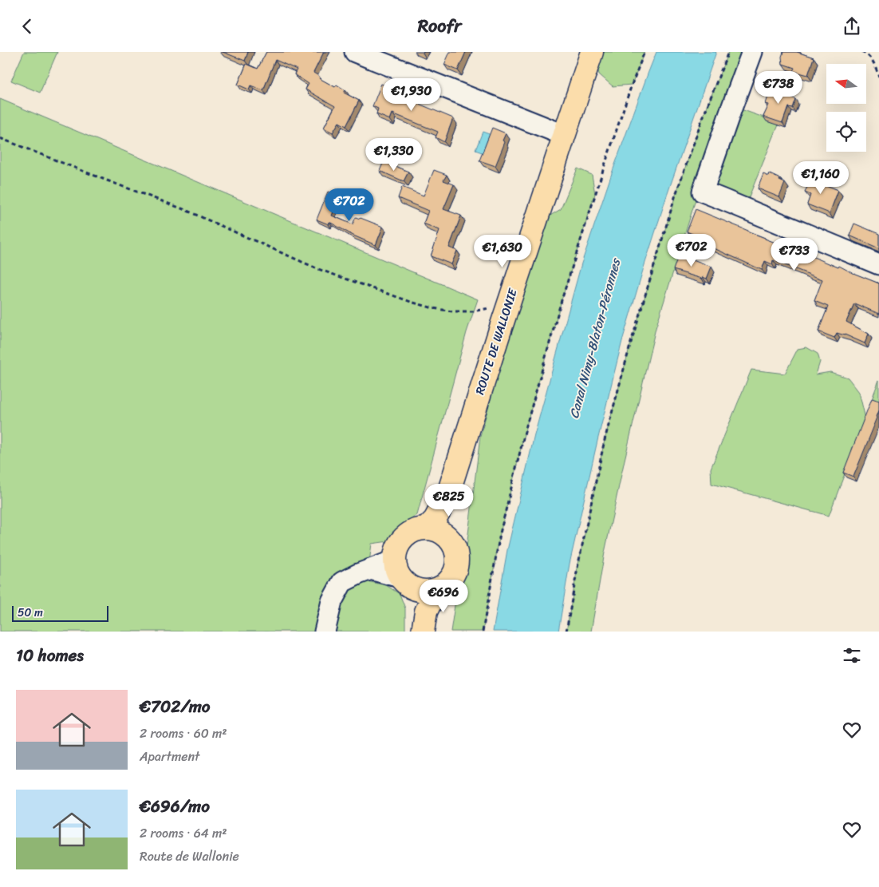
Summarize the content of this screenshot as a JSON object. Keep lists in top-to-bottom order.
{
  "streets": {
    "main road": ["ROUTE DE WALLONIE"]
  },
  "water": ["Canal Nimy-Blaton-Péronnes"],
  "scale_bar": "50 m",
  "north": "left",
  "page": {
    "header": "Roofr",
    "price": [
      "€738",
      "€1,930",
      "€1,330",
      "€1,160",
      "€702",
      "€702",
      "€1,630",
      "€733",
      "€825",
      "€696"
    ],
    "scale": "50 m",
    "heading": "10 homes",
    "list": [
      {
        "name": "€702/mo",
        "note": "2 rooms · 60 m² · Apartment"
      },
      {
        "name": "€696/mo",
        "note": "2 rooms · 64 m² · Route de Wallonie"
      }
    ]
  }
}
